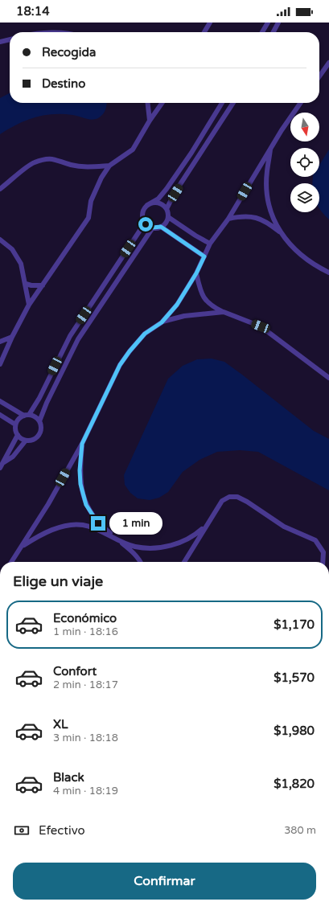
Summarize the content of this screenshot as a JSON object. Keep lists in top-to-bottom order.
{
  "north": "bottom",
  "page": {
    "status": "18:14",
    "banner": ["Recogida", "Destino"],
    "bubble": "1 min",
    "heading": "Elige un viaje",
    "list": [
      {
        "name": "Económico",
        "note": "1 min · 18:16",
        "value": "$1,170"
      },
      {
        "name": "Confort",
        "note": "2 min · 18:17",
        "value": "$1,570"
      },
      {
        "name": "XL",
        "note": "3 min · 18:18",
        "value": "$1,980"
      },
      {
        "name": "Black",
        "note": "4 min · 18:19",
        "value": "$1,820"
      }
    ],
    "pay": ["Efectivo", "380 m"],
    "buttons": "Confirmar"
  }
}
